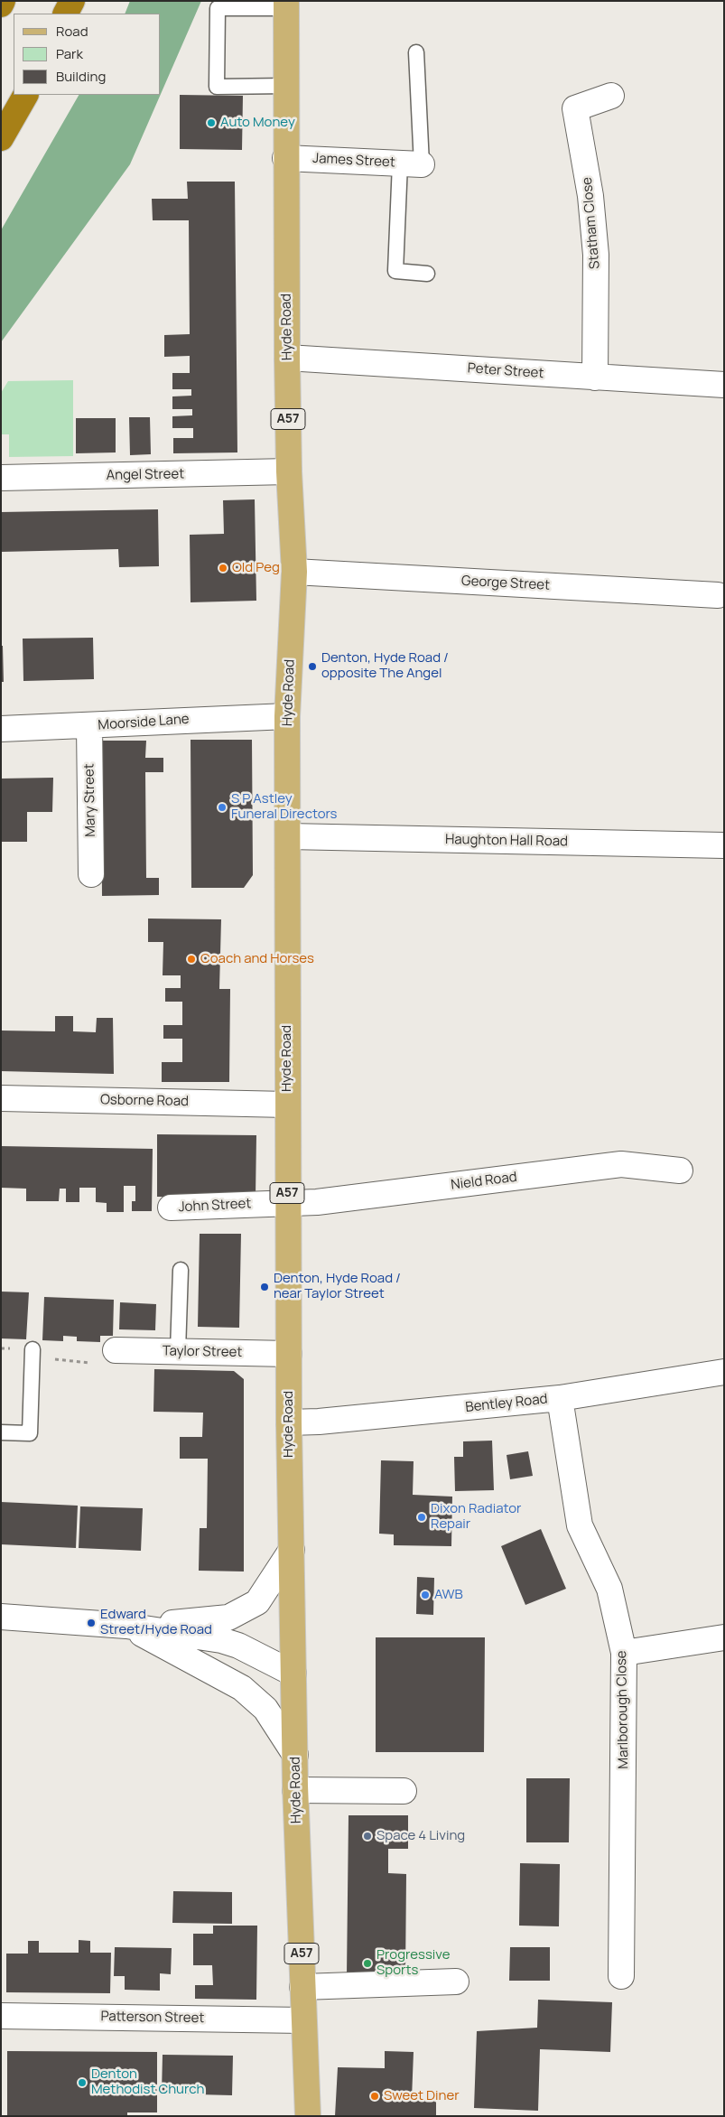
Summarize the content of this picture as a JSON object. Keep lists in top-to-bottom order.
{
  "streets": {
    "main road": ["Hyde Road", "A57"],
    "street": [
      "James Street",
      "Statham Close",
      "Peter Street",
      "Angel Street",
      "George Street",
      "Moorside Lane",
      "Mary Street",
      "Haughton Hall Road",
      "Osborne Road",
      "Nield Road",
      "John Street",
      "Taylor Street",
      "Bentley Road",
      "Marlborough Close",
      "Patterson Street"
    ]
  },
  "crossings": [
    ["James Street", "Hyde Road"],
    ["Statham Close", "Peter Street"],
    ["Hyde Road", "Peter Street"],
    ["Hyde Road", "Angel Street"],
    ["Hyde Road", "George Street"],
    ["Hyde Road", "Moorside Lane"],
    ["Hyde Road", "Haughton Hall Road"],
    ["Hyde Road", "Osborne Road"],
    ["Hyde Road", "Nield Road"],
    ["Hyde Road", "John Street"],
    ["Hyde Road", "Taylor Street"],
    ["Hyde Road", "Bentley Road"],
    ["Hyde Road", "Patterson Street"],
    ["Moorside Lane", "Mary Street"],
    ["Nield Road", "John Street"],
    ["Bentley Road", "Marlborough Close"]
  ],
  "places": [
    "Auto Money",
    "Old Peg",
    "Denton, Hyde Road / opposite The Angel",
    "S P Astley Funeral Directors",
    "Coach and Horses",
    "Denton, Hyde Road / near Taylor Street",
    "Dixon Radiator Repair",
    "AWB",
    "Edward Street/Hyde Road",
    "Space 4 Living",
    "Progressive Sports",
    "Denton Methodist Church",
    "Sweet Diner"
  ],
  "legend": ["Road", "Park", "Building"]
}
